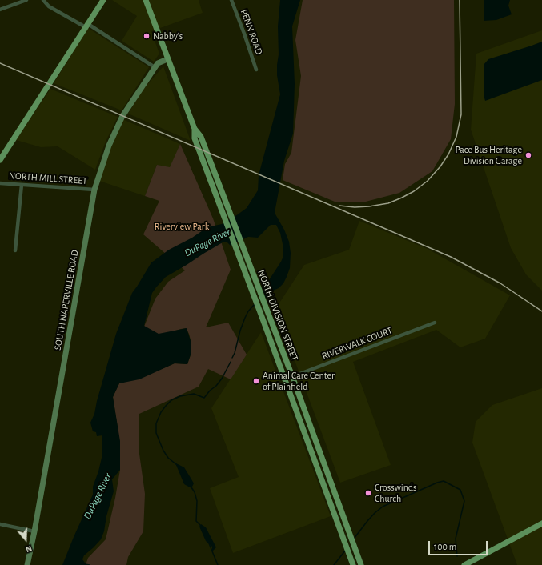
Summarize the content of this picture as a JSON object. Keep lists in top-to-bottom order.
{
  "streets": {
    "main road": ["SOUTH NAPERVILLE ROAD", "NORTH DIVISION STREET"],
    "street": ["PENN ROAD", "NORTH MILL STREET", "RIVERWALK COURT"]
  },
  "crossings": [
    ["NORTH MILL STREET", "SOUTH NAPERVILLE ROAD"],
    ["SOUTH NAPERVILLE ROAD", "NORTH DIVISION STREET"],
    ["NORTH DIVISION STREET", "RIVERWALK COURT"]
  ],
  "water": ["DuPage River"],
  "parks": ["Riverview Park"],
  "places": [
    "Nabby’s",
    "Pace Bus Heritage Division Garage",
    "Animal Care Center of Plainfield",
    "Crosswinds Church"
  ],
  "scale_bar": "100 m",
  "north": "bottom"
}
